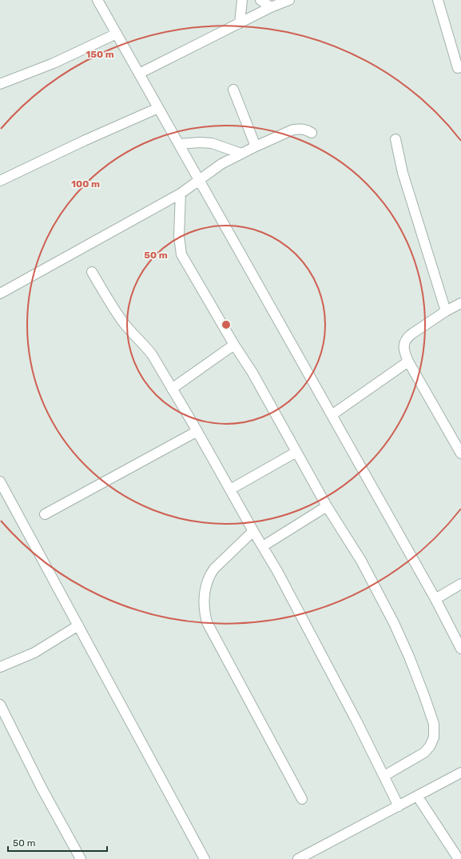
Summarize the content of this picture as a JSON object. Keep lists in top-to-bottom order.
{
  "scale_bar": "50 m",
  "rings": ["150 m", "100 m", "50 m"]
}
